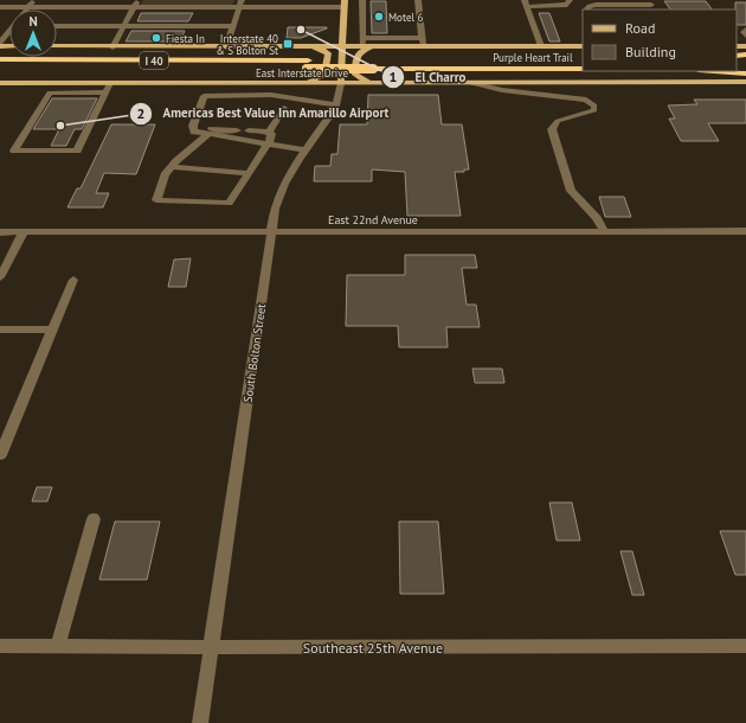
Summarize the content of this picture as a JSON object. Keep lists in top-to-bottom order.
{
  "streets": {
    "highway": ["Purple Heart Trail", "I 40"],
    "main road": ["East Interstate Drive", "South Bolton Street"],
    "street": ["East 22nd Avenue", "Southeast 25th Avenue"]
  },
  "crossings": [
    ["East Interstate Drive", "South Bolton Street"],
    ["East 22nd Avenue", "South Bolton Street"],
    ["South Bolton Street", "Southeast 25th Avenue"]
  ],
  "places": {
    "other": [
      "Motel 6",
      "El Charro",
      "Fiesta In",
      "Americas Best Value Inn Amarillo Airport"
    ],
    "transit": ["Interstate 40 & S Bolton St"]
  },
  "legend": ["Road", "Building"],
  "north": "top"
}
